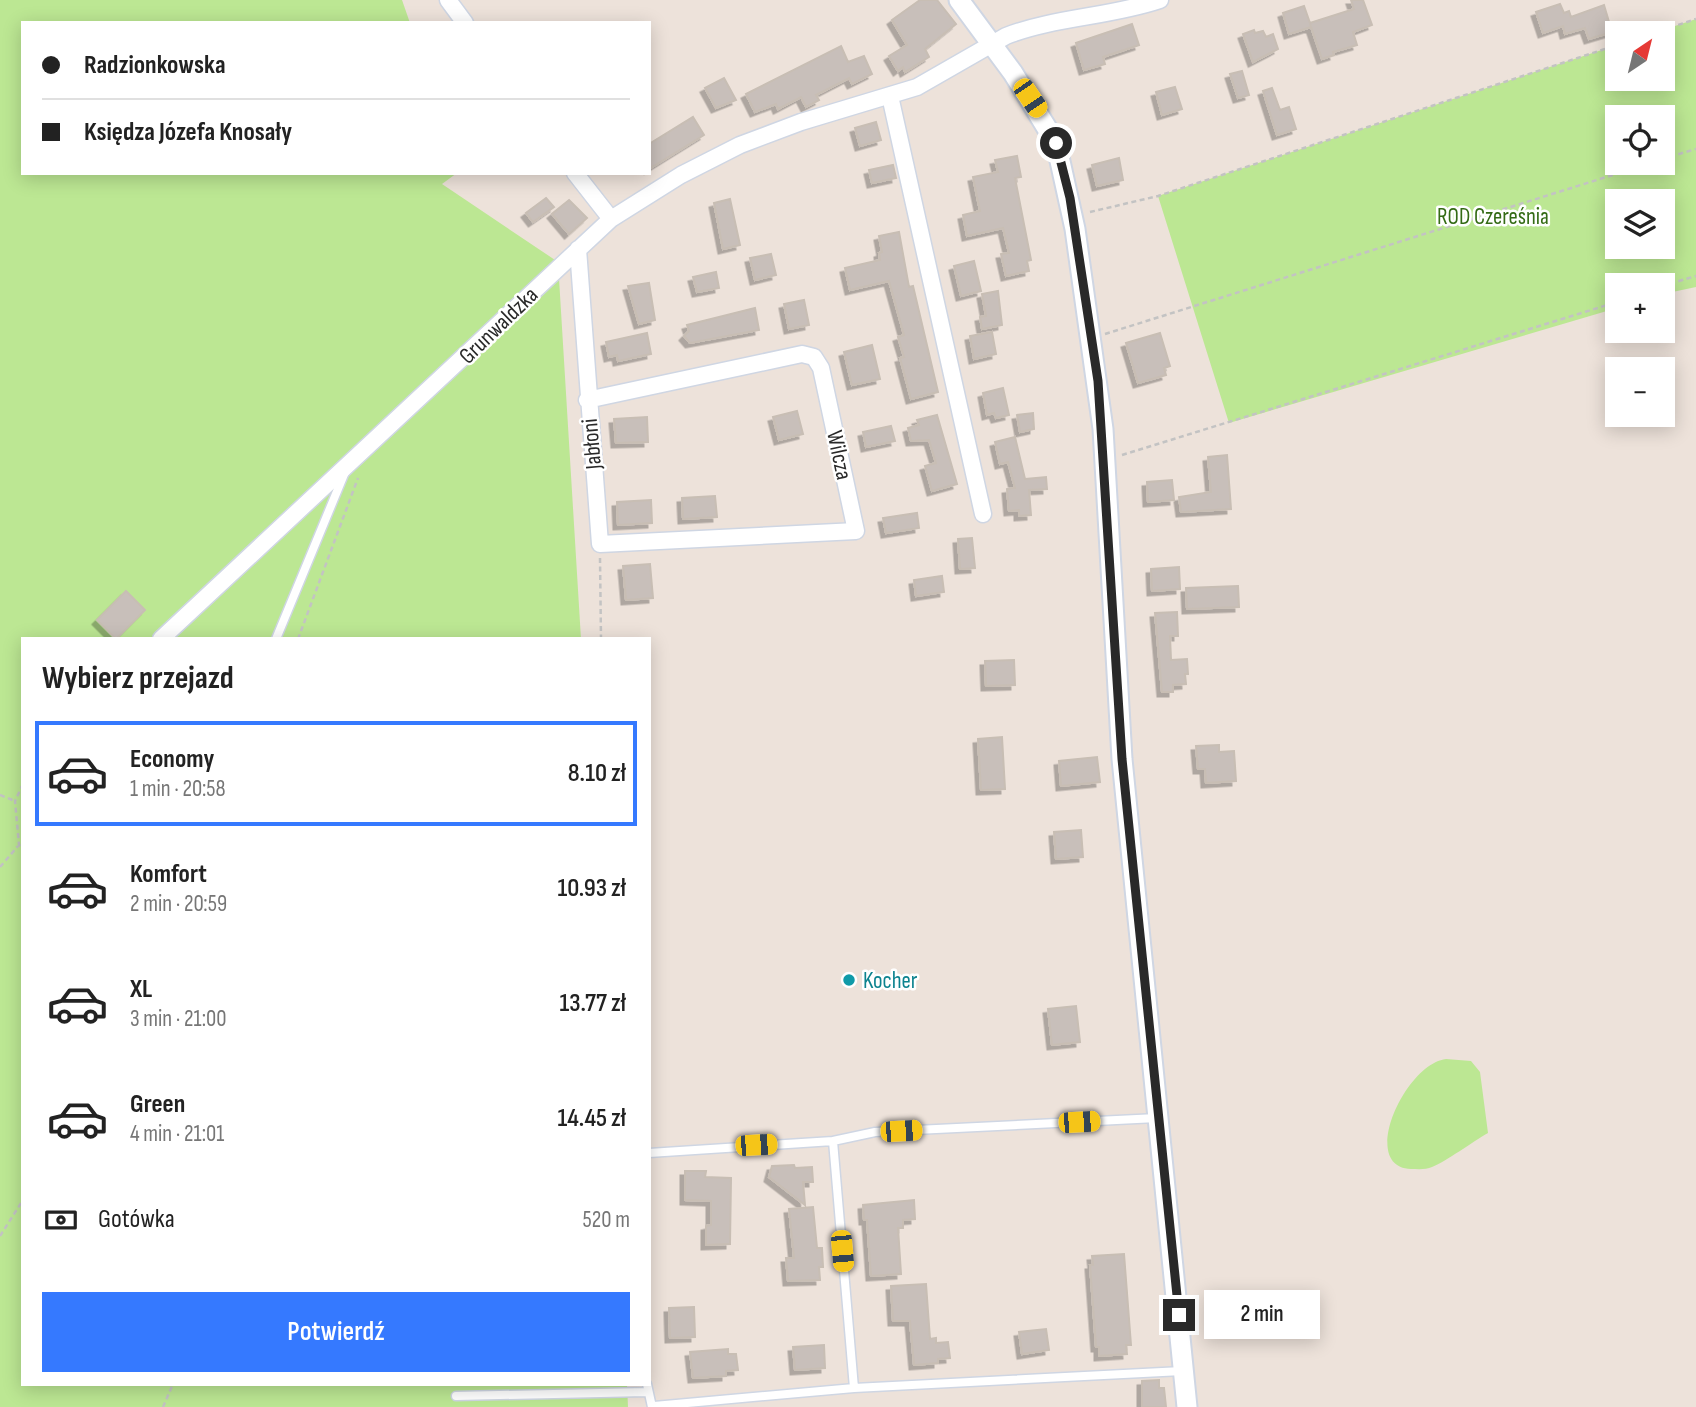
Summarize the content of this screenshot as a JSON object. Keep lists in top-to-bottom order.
{
  "streets": {
    "street": ["Grunwaldzka", "Jabłoni", "Wilcza"]
  },
  "crossings": [
    ["Grunwaldzka", "Jabłoni"],
    ["Jabłoni", "Wilcza"]
  ],
  "parks": ["ROD Czereśnia"],
  "places": ["Kocher"],
  "north": "top right",
  "page": {
    "map_buttons": ["+", "−"],
    "banner": ["Radzionkowska", "Księdza Józefa Knosały"],
    "heading": "Wybierz przejazd",
    "list": [
      {
        "name": "Economy",
        "note": "1 min · 20:58",
        "value": "8.10 zł"
      },
      {
        "name": "Komfort",
        "note": "2 min · 20:59",
        "value": "10.93 zł"
      },
      {
        "name": "XL",
        "note": "3 min · 21:00",
        "value": "13.77 zł"
      },
      {
        "name": "Green",
        "note": "4 min · 21:01",
        "value": "14.45 zł"
      }
    ],
    "pay": ["Gotówka", "520 m"],
    "buttons": "Potwierdź",
    "bubble": "2 min"
  }
}
